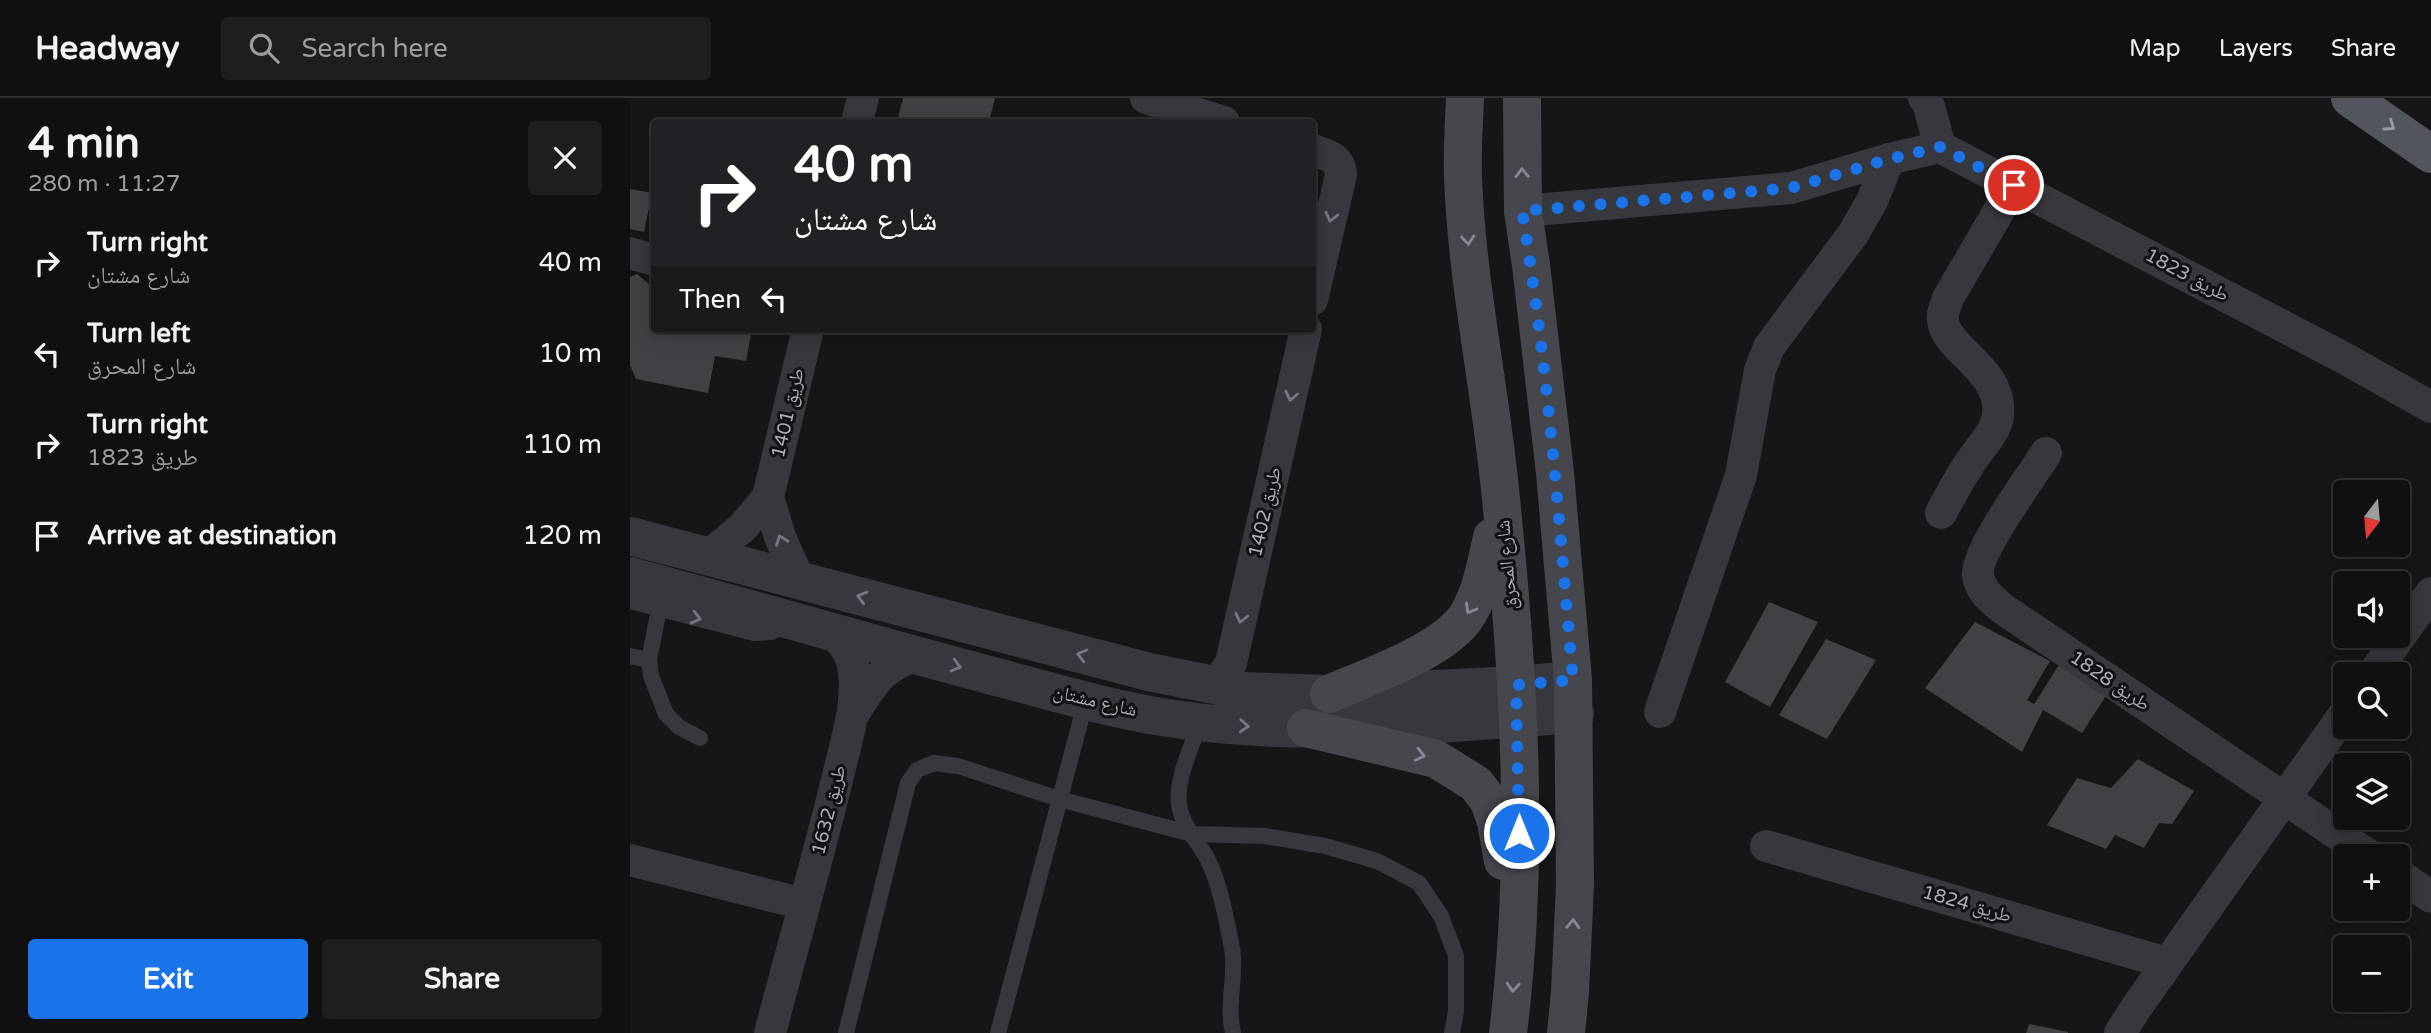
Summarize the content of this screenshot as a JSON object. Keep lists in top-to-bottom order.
{
  "streets": {
    "main road": ["شارع المحرق"],
    "street": [
      "طريق 1823",
      "طريق 1401",
      "طريق 1402",
      "طريق 1828",
      "شارع مشتان",
      "طريق 1632",
      "طريق 1824"
    ]
  },
  "crossings": [
    ["طريق 1401", "شارع مشتان"],
    ["طريق 1402", "شارع مشتان"],
    ["شارع المحرق", "شارع مشتان"],
    ["شارع مشتان", "طريق 1632"]
  ],
  "one_way": ["طريق 1402"],
  "north": "bottom",
  "page": {
    "header": "Headway",
    "search": "Search here",
    "nav": ["Map", "Layers", "Share"],
    "heading": ["4 min", "280 m · 11:27"],
    "turn": ["40 m", "شارع مشتان"],
    "list": [
      {
        "name": "Turn right",
        "note": "شارع مشتان",
        "value": "40 m"
      },
      {
        "name": "Turn left",
        "note": "شارع المحرق",
        "value": "10 m"
      },
      {
        "name": "Turn right",
        "note": "طريق 1823",
        "value": "110 m"
      },
      {
        "name": "Arrive at destination",
        "value": "120 m"
      }
    ],
    "then": "Then",
    "map_buttons": ["+", "−"],
    "buttons": ["Exit", "Share"]
  }
}
